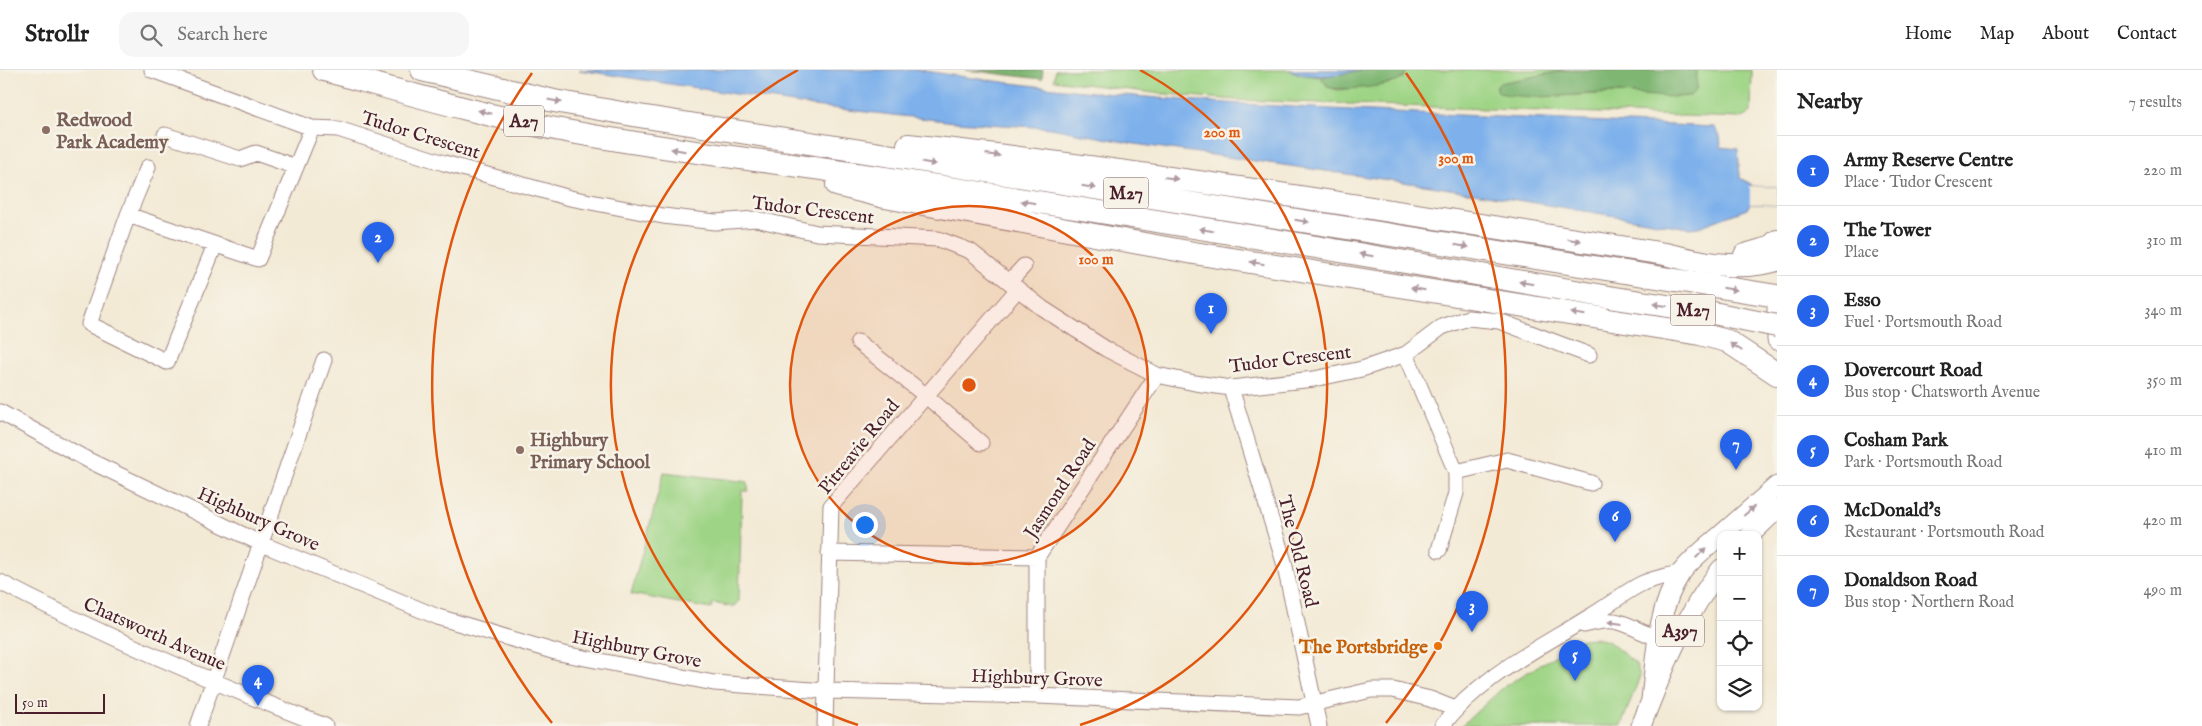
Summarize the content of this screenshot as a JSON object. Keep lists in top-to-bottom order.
{
  "streets": {
    "highway": ["A27", "M27"],
    "main road": ["A397"],
    "street": [
      "Tudor Crescent",
      "Pitreavie Road",
      "Jasmond Road",
      "Highbury Grove",
      "The Old Road",
      "Chatsworth Avenue"
    ]
  },
  "crossings": [
    ["A27", "M27"],
    ["Tudor Crescent", "Pitreavie Road"],
    ["Tudor Crescent", "Jasmond Road"],
    ["Tudor Crescent", "The Old Road"],
    ["Pitreavie Road", "Highbury Grove"],
    ["Jasmond Road", "Highbury Grove"],
    ["Highbury Grove", "The Old Road"]
  ],
  "places": ["Redwood Park Academy", "Highbury Primary School", "The Portsbridge"],
  "scale_bar": "50 m",
  "page": {
    "header": "Strollr",
    "search": "Search here",
    "nav": [
      "Home",
      "Map",
      "About",
      "Contact"
    ],
    "heading": ["Nearby", "7 results"],
    "list": [
      {
        "mark": "1",
        "name": "Army Reserve Centre",
        "note": "Place · Tudor Crescent",
        "value": "220 m"
      },
      {
        "mark": "2",
        "name": "The Tower",
        "note": "Place",
        "value": "310 m"
      },
      {
        "mark": "3",
        "name": "Esso",
        "note": "Fuel · Portsmouth Road",
        "value": "340 m"
      },
      {
        "mark": "4",
        "name": "Dovercourt Road",
        "note": "Bus stop · Chatsworth Avenue",
        "value": "350 m"
      },
      {
        "mark": "5",
        "name": "Cosham Park",
        "note": "Park · Portsmouth Road",
        "value": "410 m"
      },
      {
        "mark": "6",
        "name": "McDonald's",
        "note": "Restaurant · Portsmouth Road",
        "value": "420 m"
      },
      {
        "mark": "7",
        "name": "Donaldson Road",
        "note": "Bus stop · Northern Road",
        "value": "490 m"
      }
    ],
    "pins": [
      "2",
      "1",
      "7",
      "6",
      "3",
      "5",
      "4"
    ],
    "map_buttons": ["+", "−"],
    "scale": "50 m"
  },
  "rings": ["200 m", "300 m", "100 m"]
}
